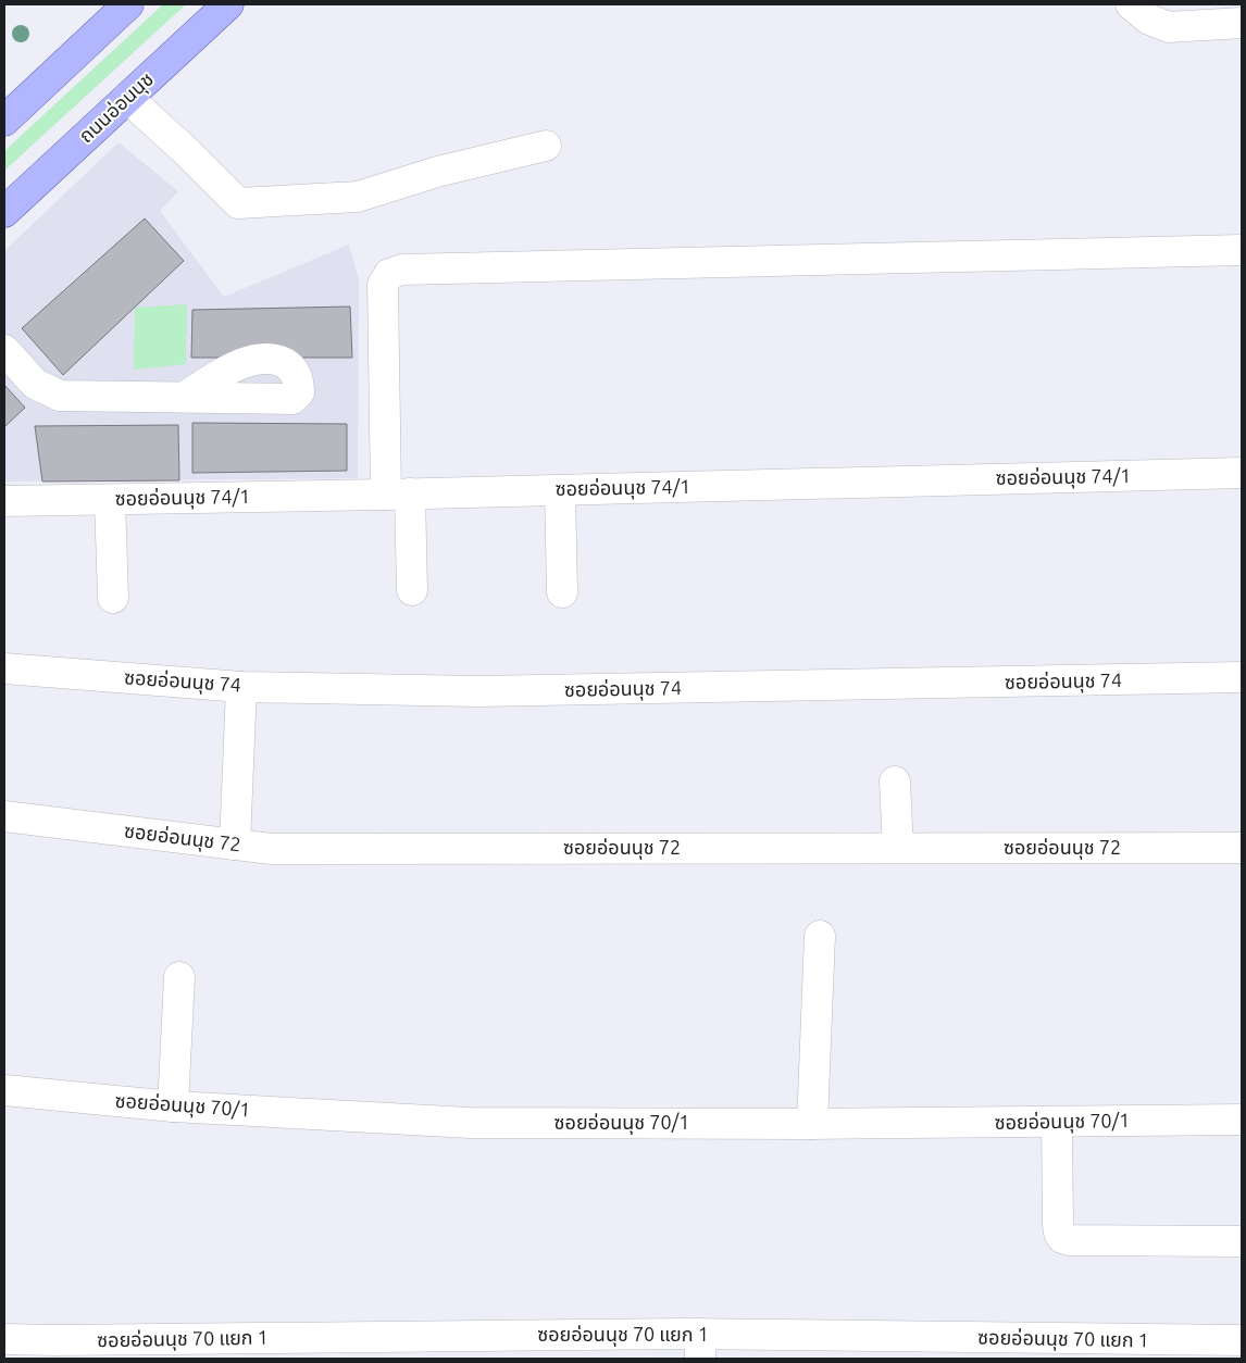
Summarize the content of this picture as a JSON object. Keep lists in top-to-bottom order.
{
  "streets": {
    "main road": ["ถนนอ่อนนุช"],
    "street": [
      "ซอยอ่อนนุช 74/1",
      "ซอยอ่อนนุช 74",
      "ซอยอ่อนนุช 72",
      "ซอยอ่อนนุช 70/1",
      "ซอยอ่อนนุช 70 แยก 1"
    ]
  }
}
